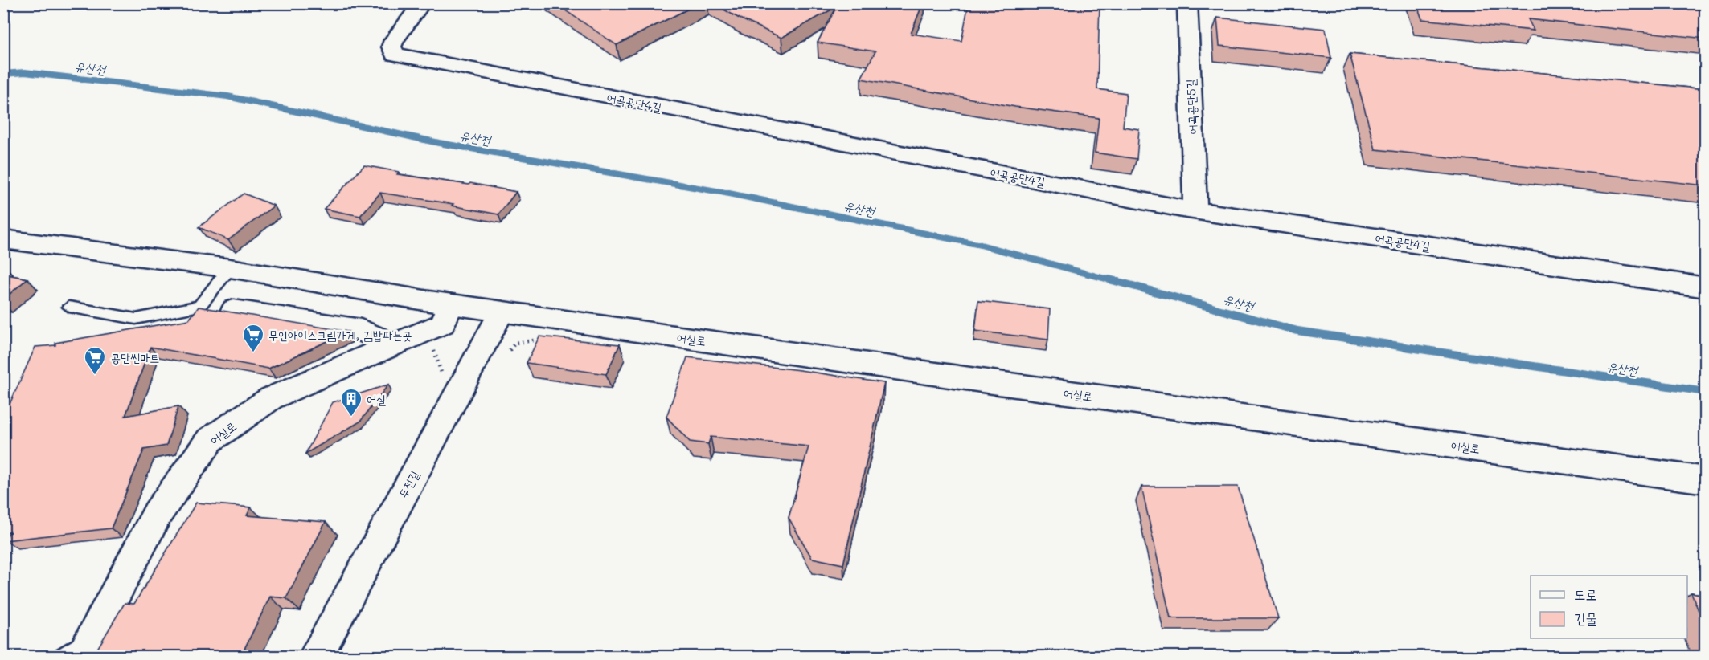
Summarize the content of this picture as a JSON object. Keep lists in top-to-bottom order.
{
  "streets": {
    "street": [
      "어곡공단4길",
      "어곡공단5길",
      "어실로",
      "두전길"
    ]
  },
  "crossings": [
    ["어곡공단4길", "어곡공단5길"],
    ["어실로", "두전길"]
  ],
  "water": ["유산천"],
  "places": {
    "supermarket": ["무인아이스크림가게, 김밥파는곳", "공단썬마트"],
    "building": ["어실"]
  },
  "legend": ["도로", "건물"]
}
